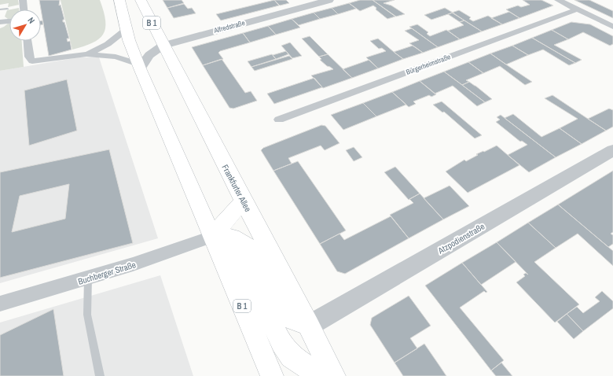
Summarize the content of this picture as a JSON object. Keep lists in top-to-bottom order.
{
  "streets": {
    "main road": ["B 1", "Frankfurter Allee"],
    "street": [
      "Alfredstraße",
      "Bürgerheimstraße",
      "Atzpodienstraße",
      "Buchberger Straße"
    ]
  },
  "crossings": [
    ["B 1", "Alfredstraße"],
    ["B 1", "Buchberger Straße"],
    ["Alfredstraße", "Frankfurter Allee"],
    ["Frankfurter Allee", "Atzpodienstraße"]
  ],
  "north": "top right"
}
